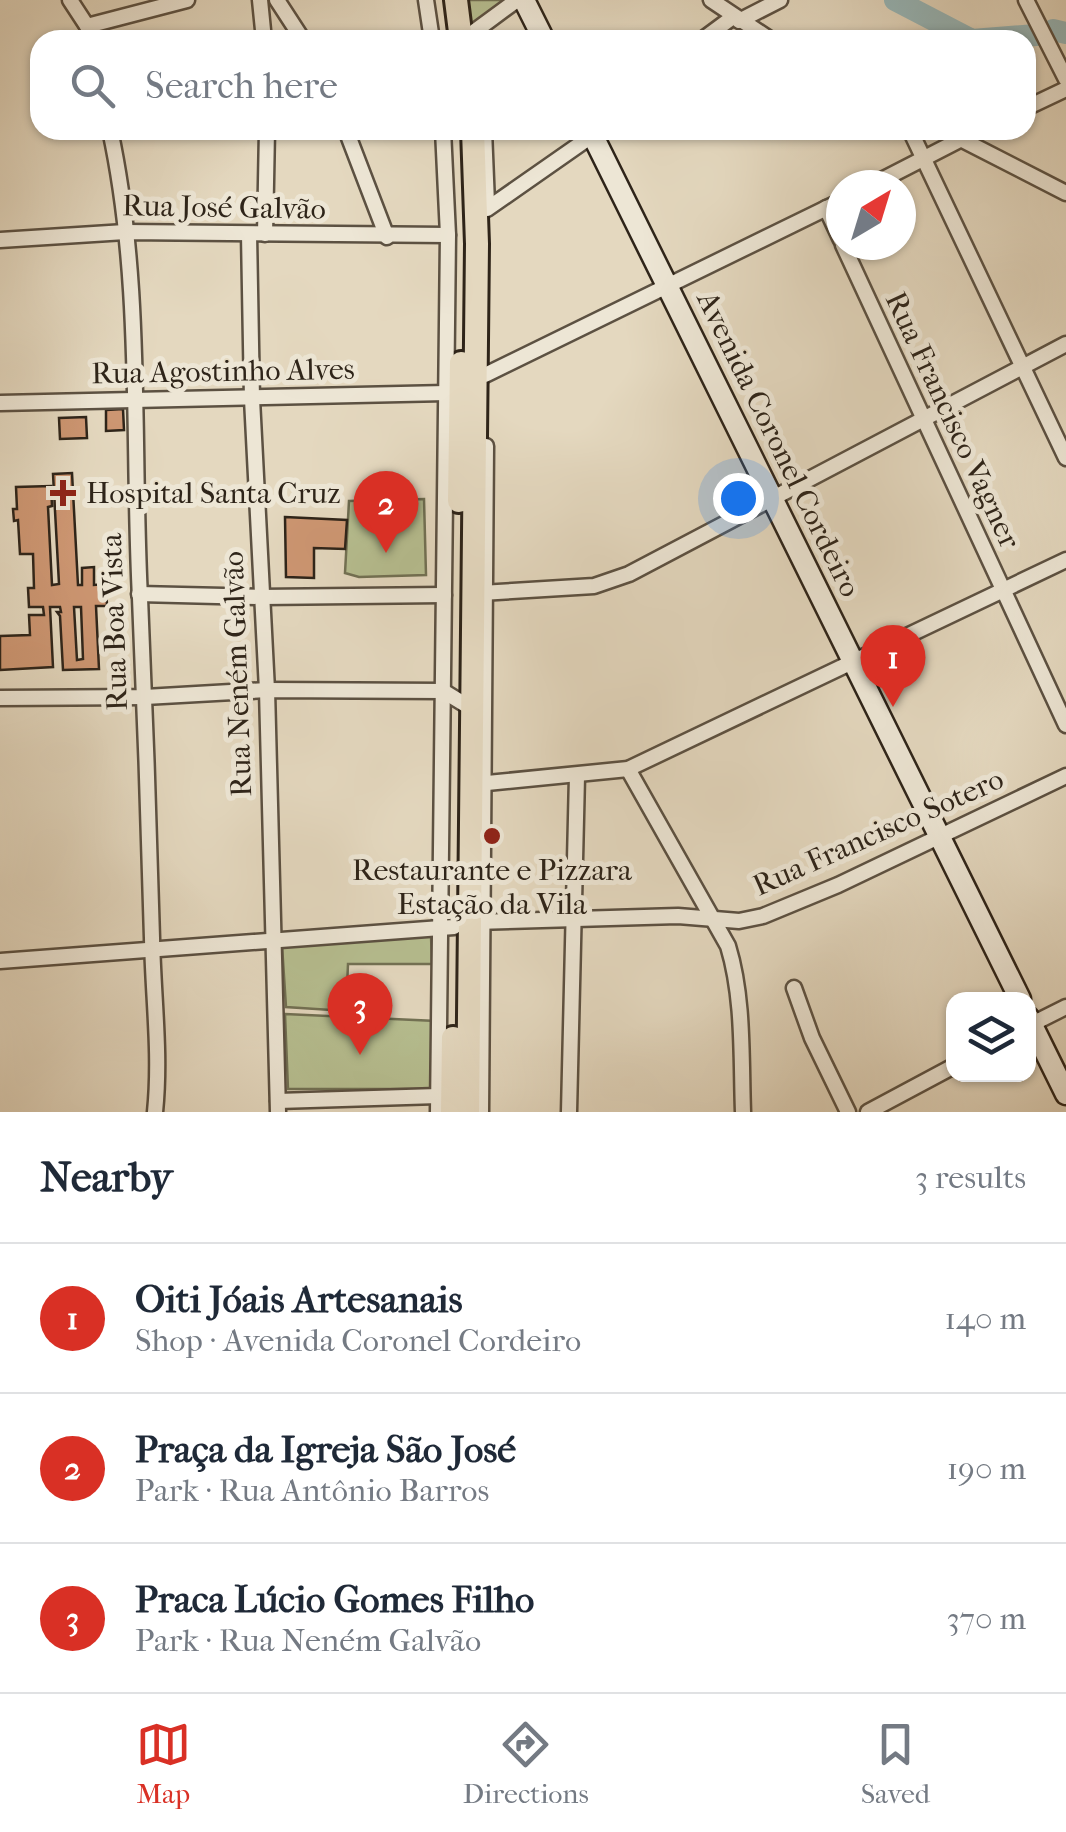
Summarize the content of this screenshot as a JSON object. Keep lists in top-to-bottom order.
{
  "streets": {
    "street": [
      "Rua José Galvão",
      "Rua Agostinho Alves",
      "Rua Francisco Vagner",
      "Avenida Coronel Cordeiro",
      "Rua Boa Vista",
      "Rua Neném Galvão",
      "Rua Francisco Sotero"
    ]
  },
  "crossings": [
    ["Rua José Galvão", "Rua Boa Vista"],
    ["Rua José Galvão", "Rua Neném Galvão"],
    ["Rua Agostinho Alves", "Rua Boa Vista"],
    ["Rua Agostinho Alves", "Rua Neném Galvão"],
    ["Avenida Coronel Cordeiro", "Rua Francisco Sotero"],
    ["Rua Boa Vista", "Rua Francisco Sotero"],
    ["Rua Neném Galvão", "Rua Francisco Sotero"]
  ],
  "places": {
    "health": ["Hospital Santa Cruz"],
    "other": ["Restaurante e Pizzara Estação da Vila"]
  },
  "north": "top right",
  "page": {
    "search": "Search here",
    "pins": ["2", "1", "3"],
    "heading": ["Nearby", "3 results"],
    "list": [
      {
        "mark": "1",
        "name": "Oiti Jóais Artesanais",
        "note": "Shop · Avenida Coronel Cordeiro",
        "value": "140 m"
      },
      {
        "mark": "2",
        "name": "Praça da Igreja São José",
        "note": "Park · Rua Antônio Barros",
        "value": "190 m"
      },
      {
        "mark": "3",
        "name": "Praca Lúcio Gomes Filho",
        "note": "Park · Rua Neném Galvão",
        "value": "370 m"
      }
    ],
    "nav": ["Map", "Directions", "Saved"]
  }
}
